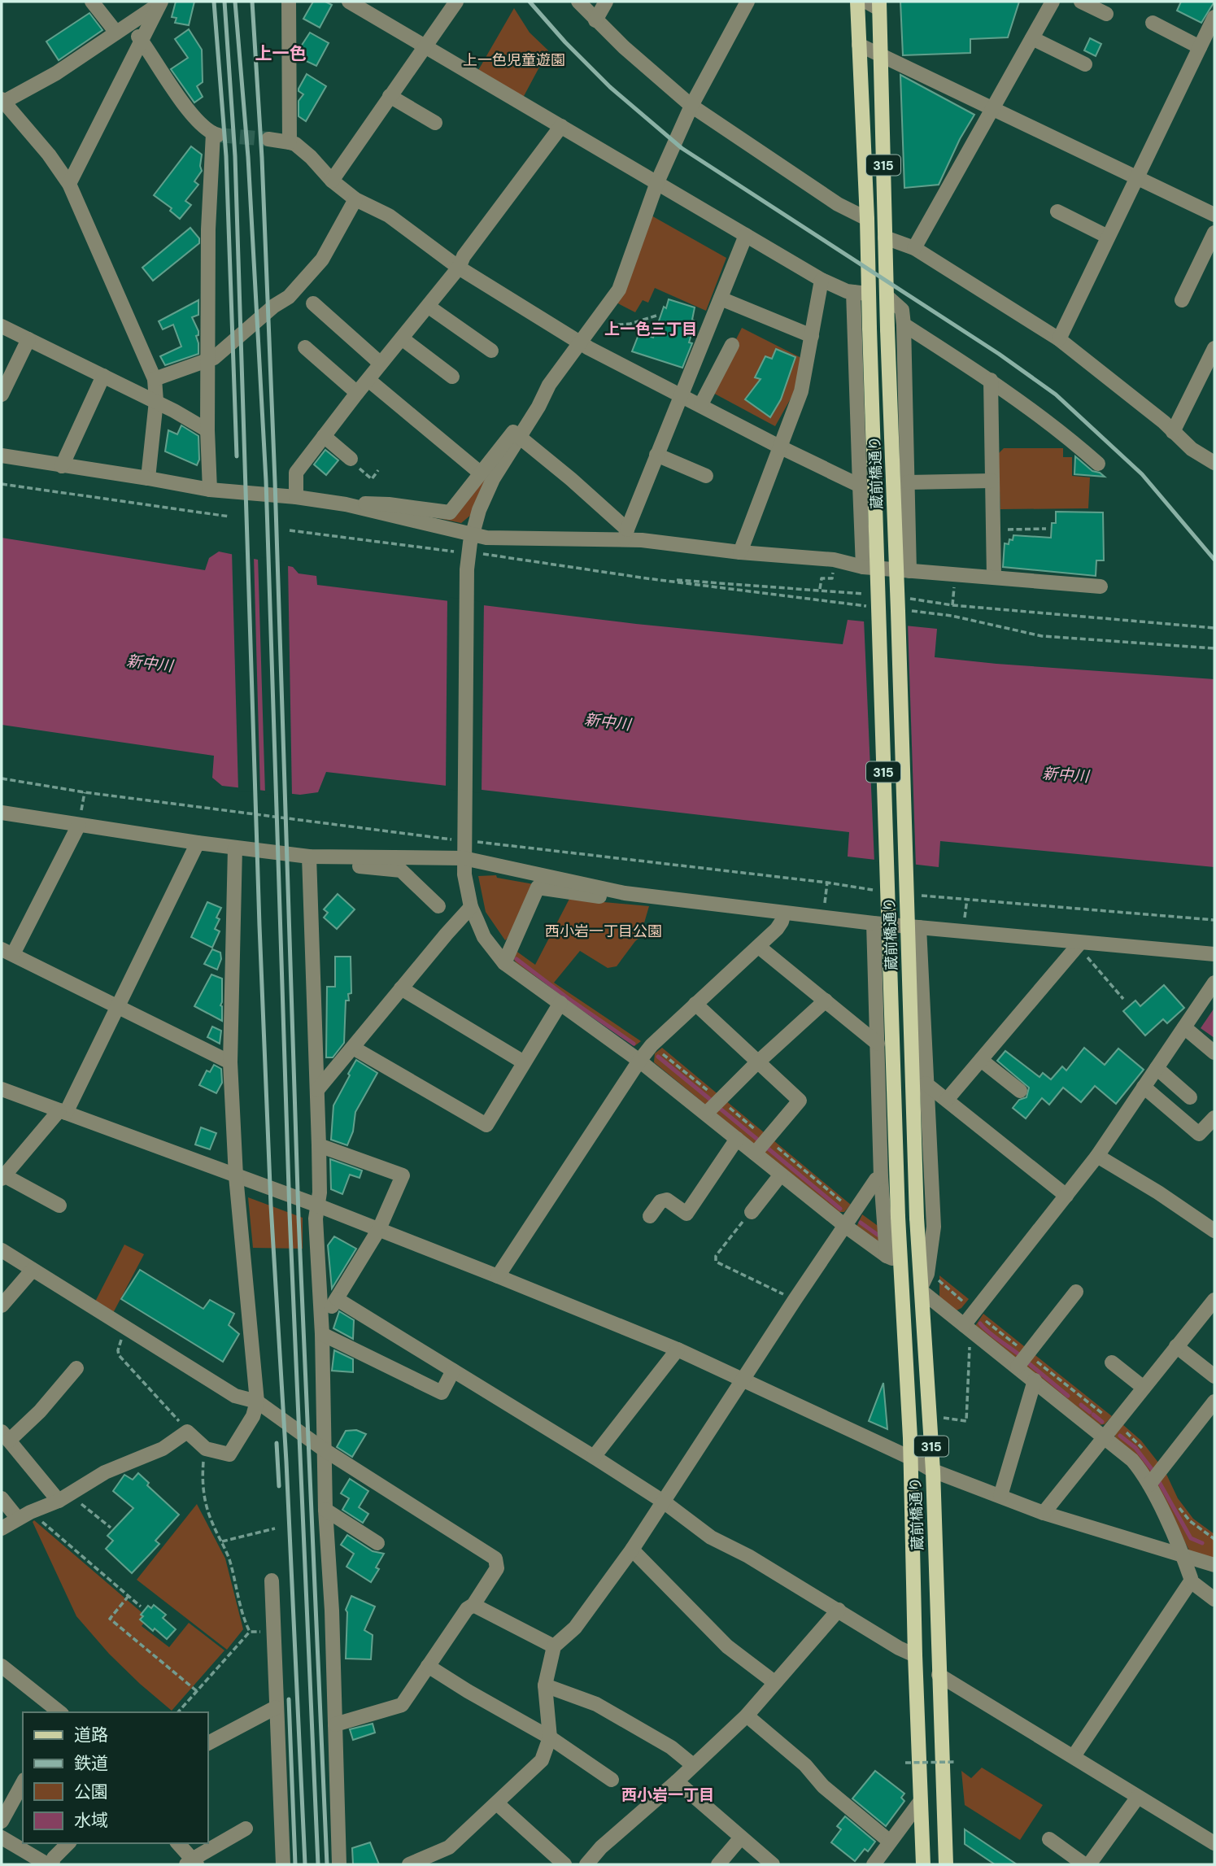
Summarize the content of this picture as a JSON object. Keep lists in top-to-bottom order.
{
  "streets": {
    "main road": ["315", "蔵前橋通り"]
  },
  "crossings": [
    ["315", "蔵前橋通り"]
  ],
  "districts": ["上一色", "上一色三丁目", "西小岩一丁目"],
  "water": ["新中川"],
  "parks": ["上一色児童遊園", "西小岩一丁目公園"],
  "legend": [
    "道路",
    "鉄道",
    "公園",
    "水域"
  ]
}
